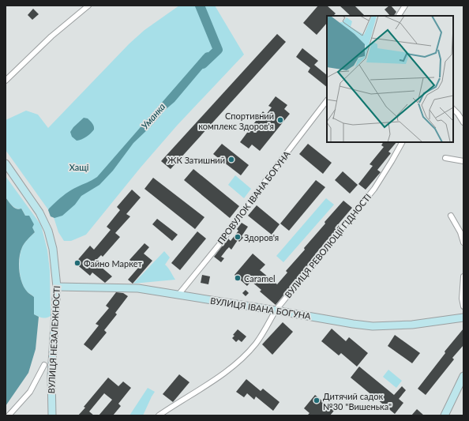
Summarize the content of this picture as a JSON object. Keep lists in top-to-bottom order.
{
  "streets": {
    "main road": ["ВУЛИЦЯ ІВАНА БОГУНА", "ВУЛИЦЯ НЕЗАЛЕЖНОСТІ"],
    "street": ["ПРОВУЛОК ІВАНА БОГУНА", "ВУЛИЦЯ РЕВОЛЮЦІЇ ГІДНОСТІ"]
  },
  "crossings": [
    ["ПРОВУЛОК ІВАНА БОГУНА", "ВУЛИЦЯ ІВАНА БОГУНА"],
    ["ВУЛИЦЯ РЕВОЛЮЦІЇ ГІДНОСТІ", "ВУЛИЦЯ ІВАНА БОГУНА"],
    ["ВУЛИЦЯ ІВАНА БОГУНА", "ВУЛИЦЯ НЕЗАЛЕЖНОСТІ"]
  ],
  "water": ["Уманка"],
  "parks": ["Хащі"],
  "places": [
    "Спортивний комплекс Здоров'я",
    "ЖК Затишний",
    "Здоров'я",
    "Файно Маркет",
    "Caramel",
    "Дитячий садок №30 \"Вишенька\""
  ]
}
